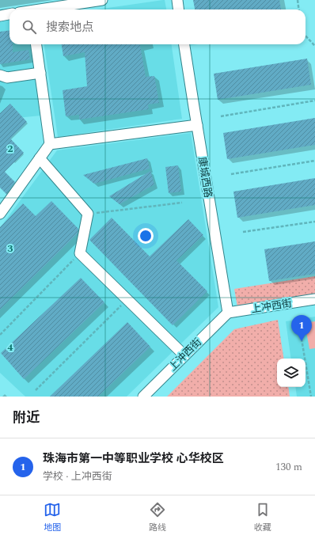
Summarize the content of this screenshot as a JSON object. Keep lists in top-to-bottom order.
{
  "streets": {
    "street": ["康城西路", "上冲西街", "上沖西街"]
  },
  "crossings": [
    ["康城西路", "上冲西街"],
    ["康城西路", "上沖西街"],
    ["上冲西街", "上沖西街"]
  ],
  "page": {
    "search": "搜索地点",
    "pins": "1",
    "heading": "附近",
    "list": [
      {
        "mark": "1",
        "name": "珠海市第一中等职业学校 心华校区",
        "note": "学校 · 上冲西街",
        "value": "130 m"
      }
    ],
    "nav": ["地图", "路线", "收藏"]
  },
  "grid": {
    "rows": ["2", "3", "4"]
  }
}
